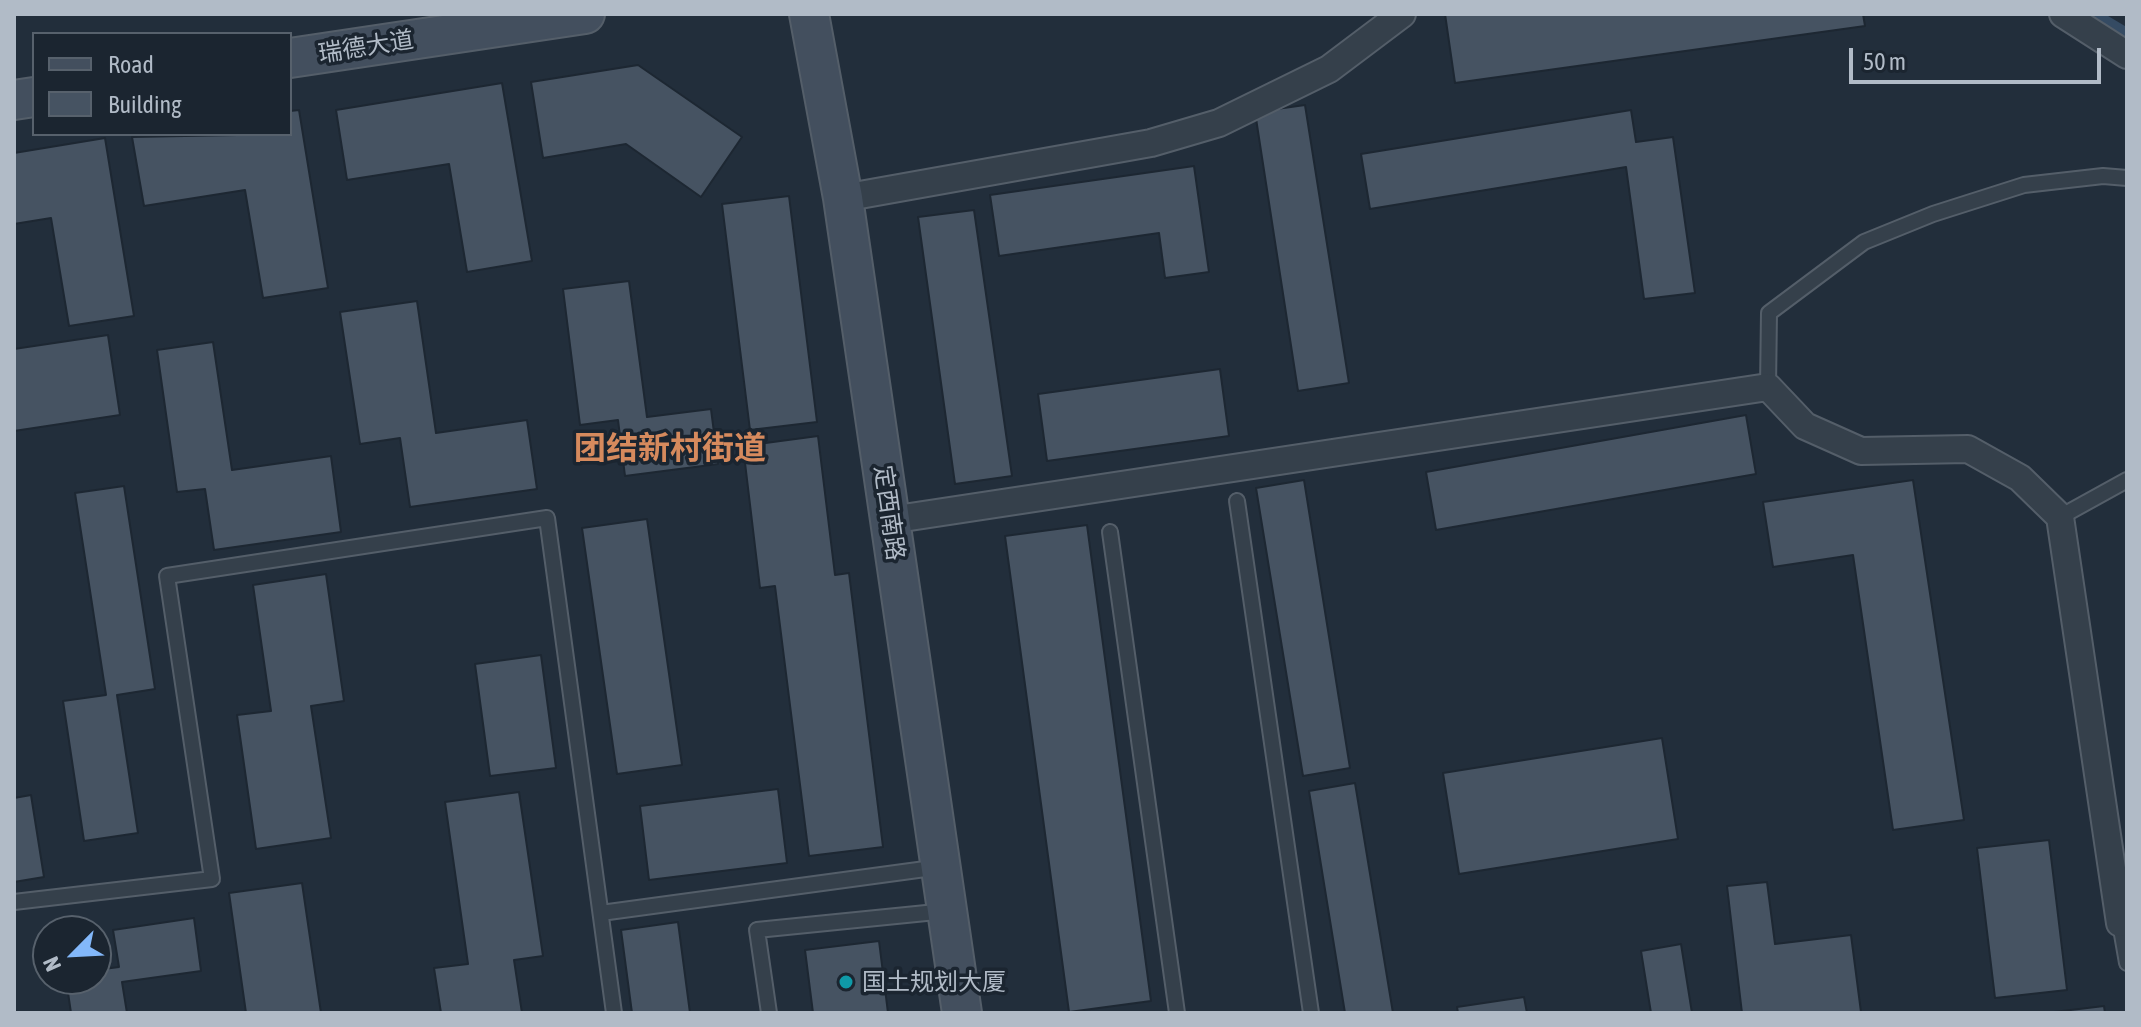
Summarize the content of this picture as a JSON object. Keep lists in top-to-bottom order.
{
  "streets": {
    "street": ["瑞德大道", "定西南路"]
  },
  "districts": ["团结新村街道"],
  "places": ["国土规划大厦"],
  "legend": ["Road", "Building"],
  "scale_bar": "50 m",
  "north": "bottom left"
}
